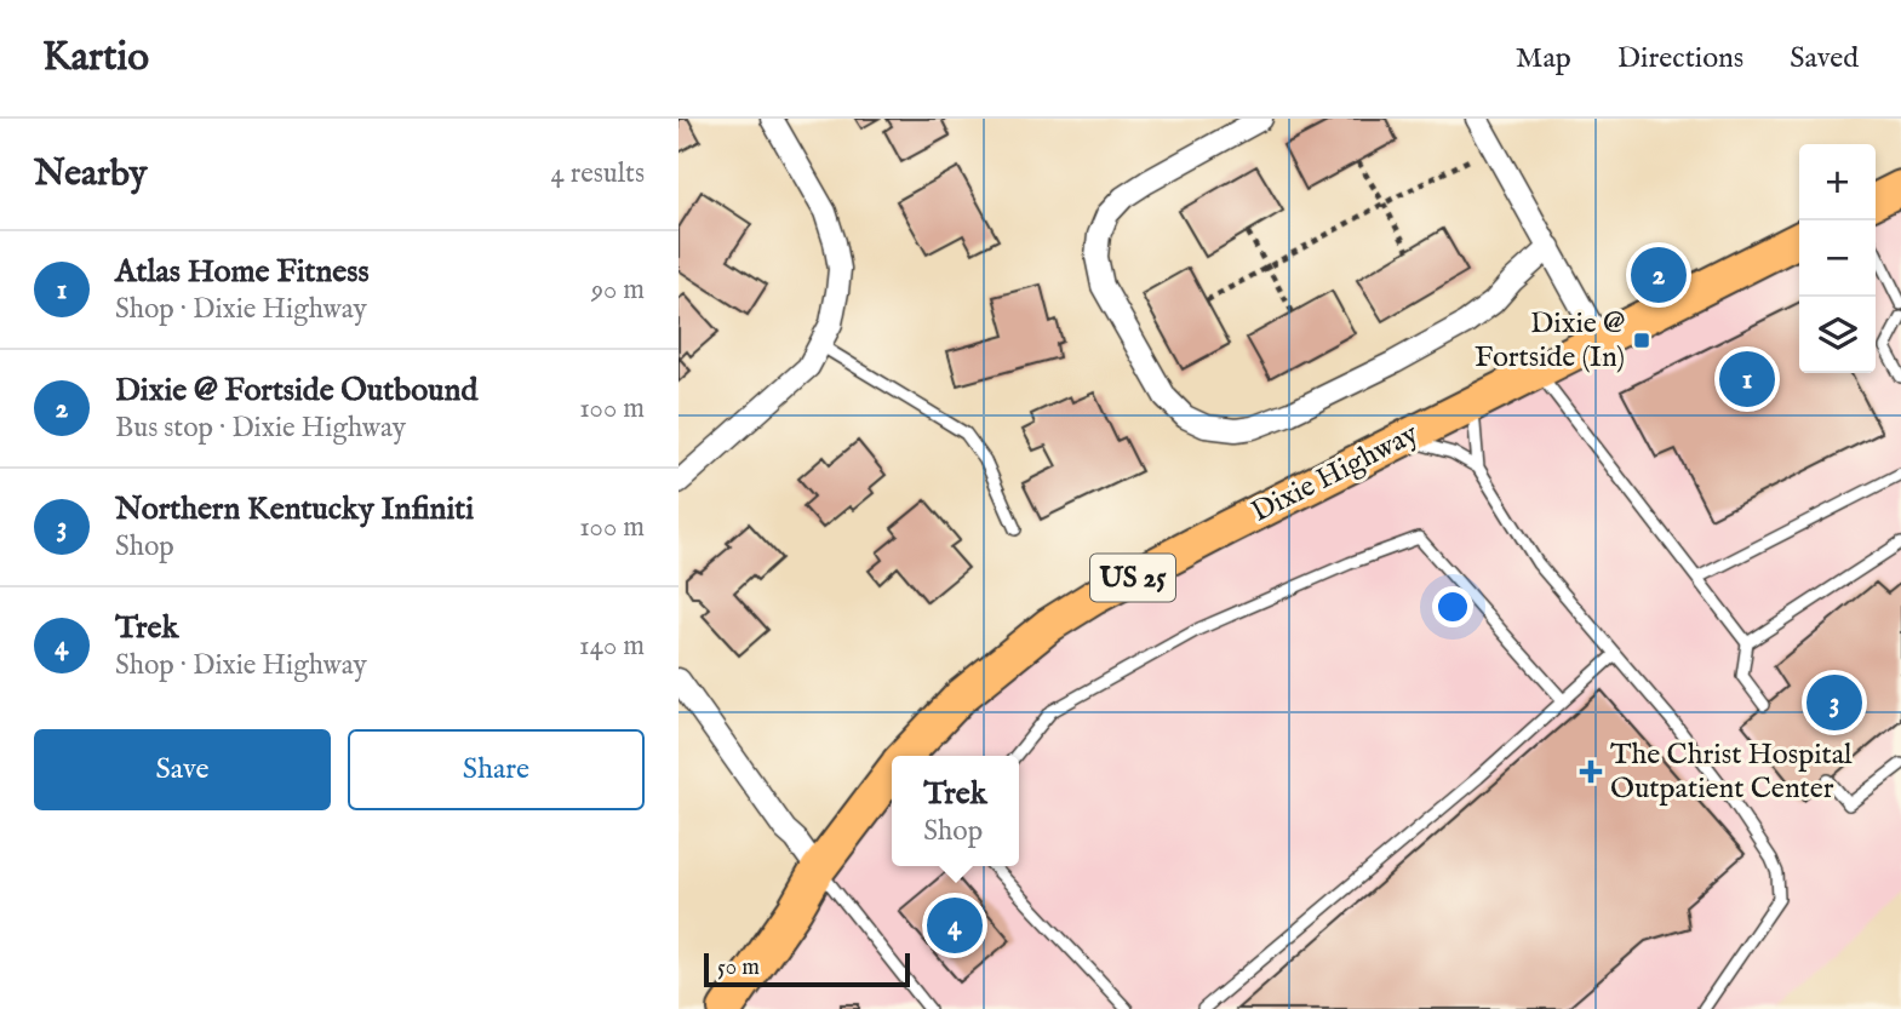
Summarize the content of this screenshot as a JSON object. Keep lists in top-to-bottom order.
{
  "streets": {
    "main road": ["Dixie Highway", "US 25"]
  },
  "places": {
    "transit": ["Dixie @ Fortside (In)"],
    "health": ["The Christ Hospital Outpatient Center"]
  },
  "scale_bar": "50 m",
  "page": {
    "header": "Kartio",
    "nav": ["Map", "Directions", "Saved"],
    "heading": ["Nearby", "4 results"],
    "map_buttons": ["+", "−"],
    "list": [
      {
        "mark": "1",
        "name": "Atlas Home Fitness",
        "note": "Shop · Dixie Highway",
        "value": "90 m"
      },
      {
        "mark": "2",
        "name": "Dixie @ Fortside Outbound",
        "note": "Bus stop · Dixie Highway",
        "value": "100 m"
      },
      {
        "mark": "3",
        "name": "Northern Kentucky Infiniti",
        "note": "Shop",
        "value": "100 m"
      },
      {
        "mark": "4",
        "name": "Trek",
        "note": "Shop · Dixie Highway",
        "value": "140 m"
      }
    ],
    "pins": [
      "2",
      "1",
      "3",
      "4"
    ],
    "buttons": ["Save", "Share"],
    "popup": ["Trek", "Shop"],
    "scale": "50 m"
  }
}
